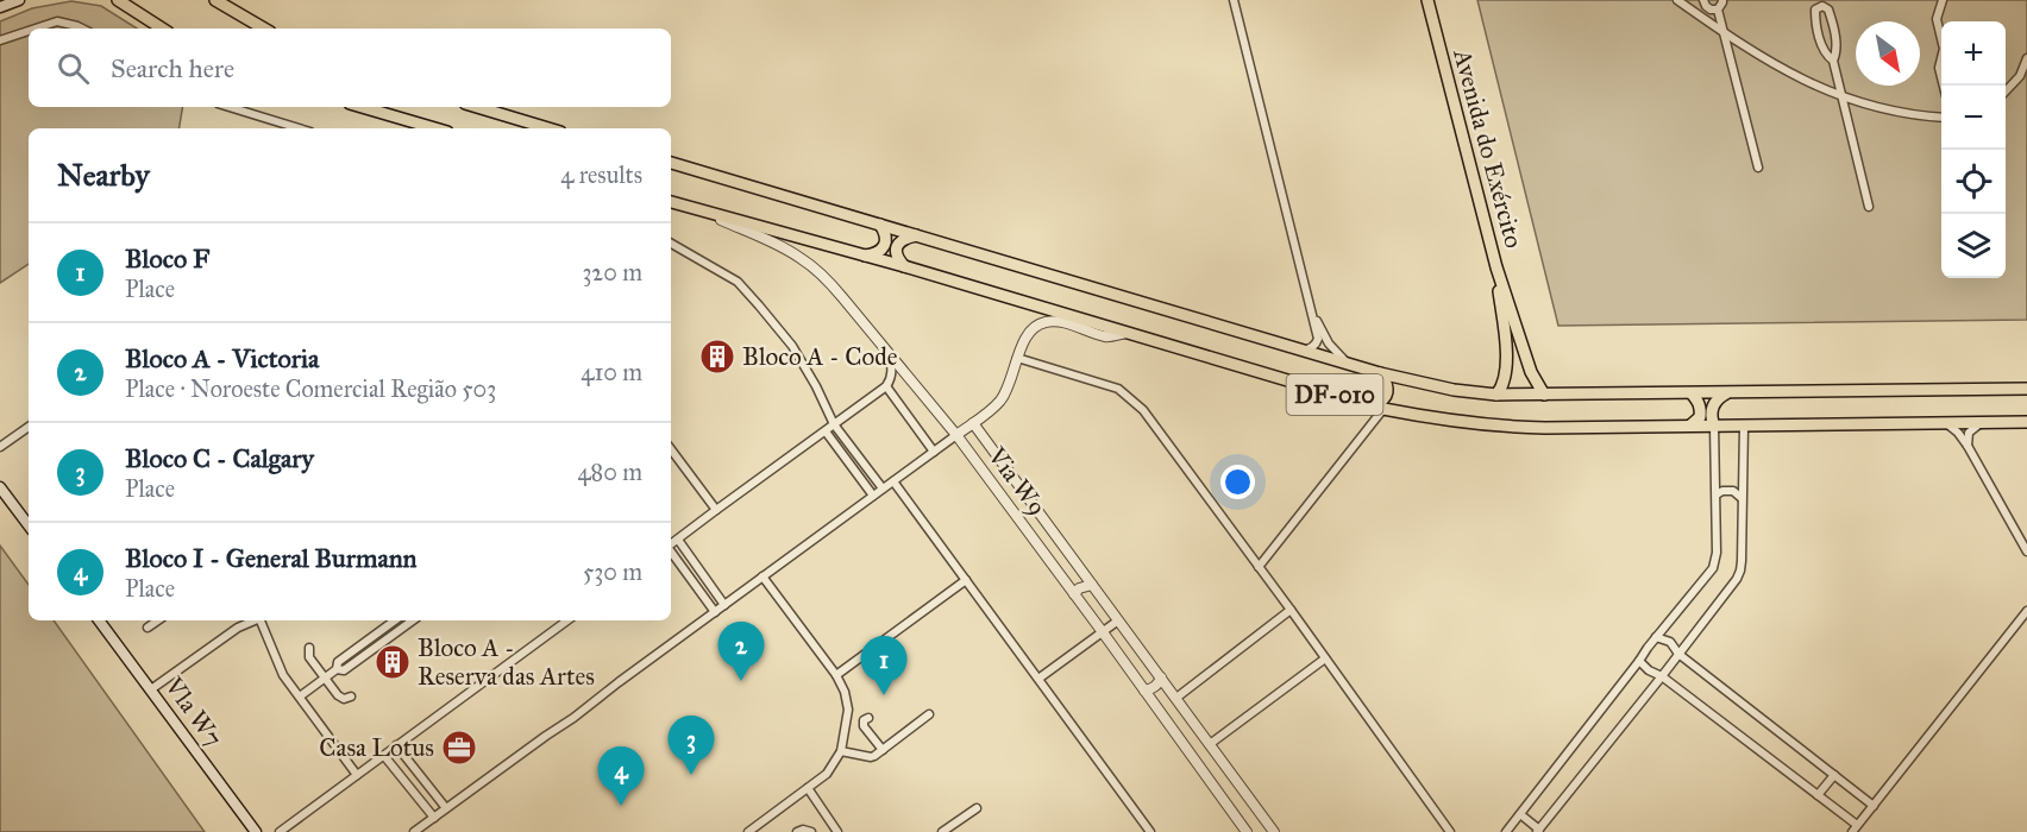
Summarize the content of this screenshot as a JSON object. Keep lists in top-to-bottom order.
{
  "streets": {
    "main road": ["Avenida do Exército", "DF-010", "Vla W7"],
    "street": ["Via W9"]
  },
  "crossings": [
    ["Avenida do Exército", "DF-010"],
    ["DF-010", "Via W9"]
  ],
  "places": {
    "building": ["Bloco A - Code", "Bloco A - Reserva das Artes"],
    "office": ["Casa Lotus"]
  },
  "north": "bottom right",
  "page": {
    "map_buttons": ["+", "−"],
    "search": "Search here",
    "heading": ["Nearby", "4 results"],
    "list": [
      {
        "mark": "1",
        "name": "Bloco F",
        "note": "Place",
        "value": "320 m"
      },
      {
        "mark": "2",
        "name": "Bloco A - Victoria",
        "note": "Place · Noroeste Comercial Região 503",
        "value": "410 m"
      },
      {
        "mark": "3",
        "name": "Bloco C - Calgary",
        "note": "Place",
        "value": "480 m"
      },
      {
        "mark": "4",
        "name": "Bloco I - General Burmann",
        "note": "Place",
        "value": "530 m"
      }
    ],
    "pins": [
      "2",
      "1",
      "3",
      "4"
    ]
  }
}
